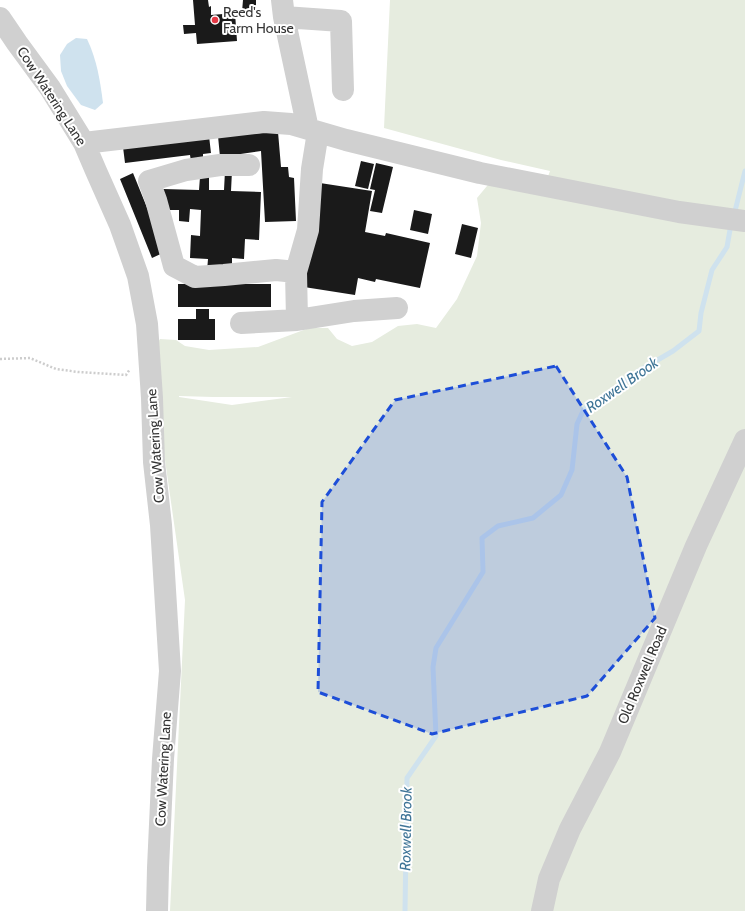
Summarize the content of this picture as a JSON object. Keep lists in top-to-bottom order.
{
  "streets": {
    "street": ["Cow Watering Lane", "Old Roxwell Road"]
  },
  "water": ["Roxwell Brook"],
  "places": ["Reed's Farm House"]
}
